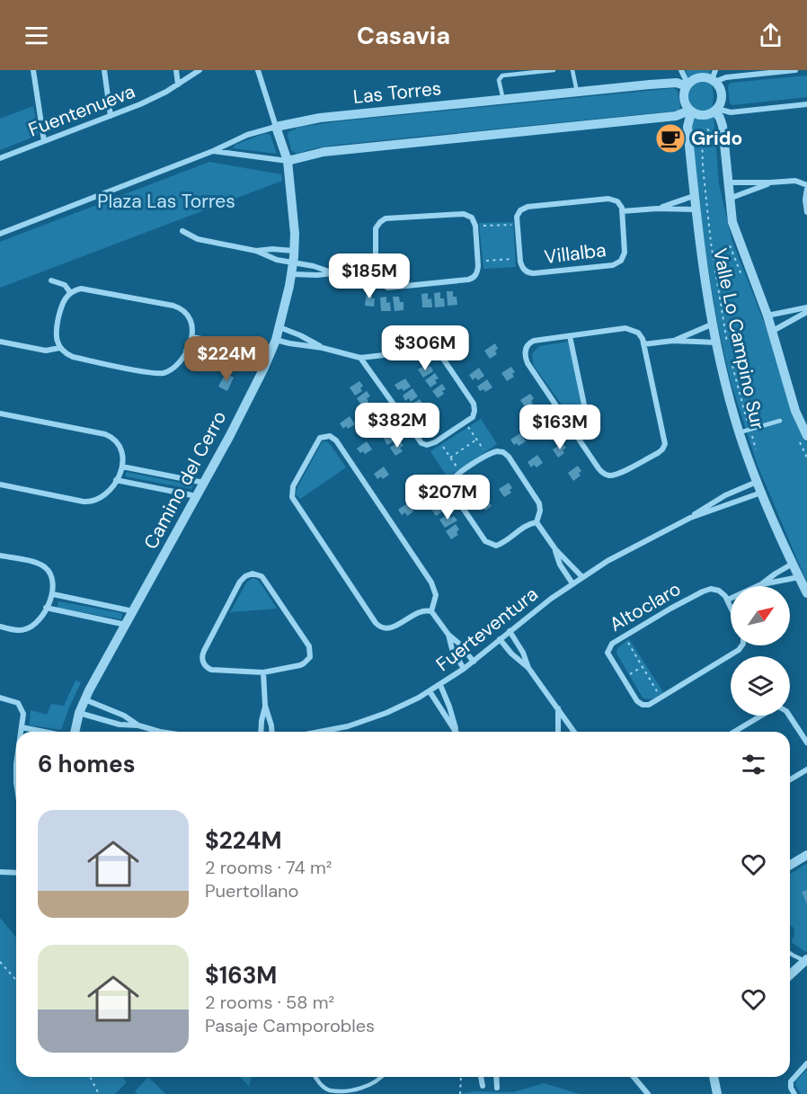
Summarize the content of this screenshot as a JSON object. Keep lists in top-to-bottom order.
{
  "streets": {
    "street": [
      "Las Torres",
      "Fuentenueva",
      "Villalba",
      "Valle Lo Campino Sur",
      "Camino del Cerro",
      "Altoclaro",
      "Fuerteventura"
    ]
  },
  "crossings": [
    ["Las Torres", "Valle Lo Campino Sur"],
    ["Las Torres", "Camino del Cerro"],
    ["Valle Lo Campino Sur", "Fuerteventura"]
  ],
  "parks": ["Plaza Las Torres"],
  "places": {
    "cafe": ["Grido"]
  },
  "north": "top right",
  "page": {
    "header": "Casavia",
    "price": [
      "$185M",
      "$306M",
      "$224M",
      "$382M",
      "$163M",
      "$207M"
    ],
    "heading": "6 homes",
    "list": [
      {
        "name": "$224M",
        "note": "2 rooms · 74 m² · Puertollano"
      },
      {
        "name": "$163M",
        "note": "2 rooms · 58 m² · Pasaje Camporobles"
      }
    ]
  }
}
